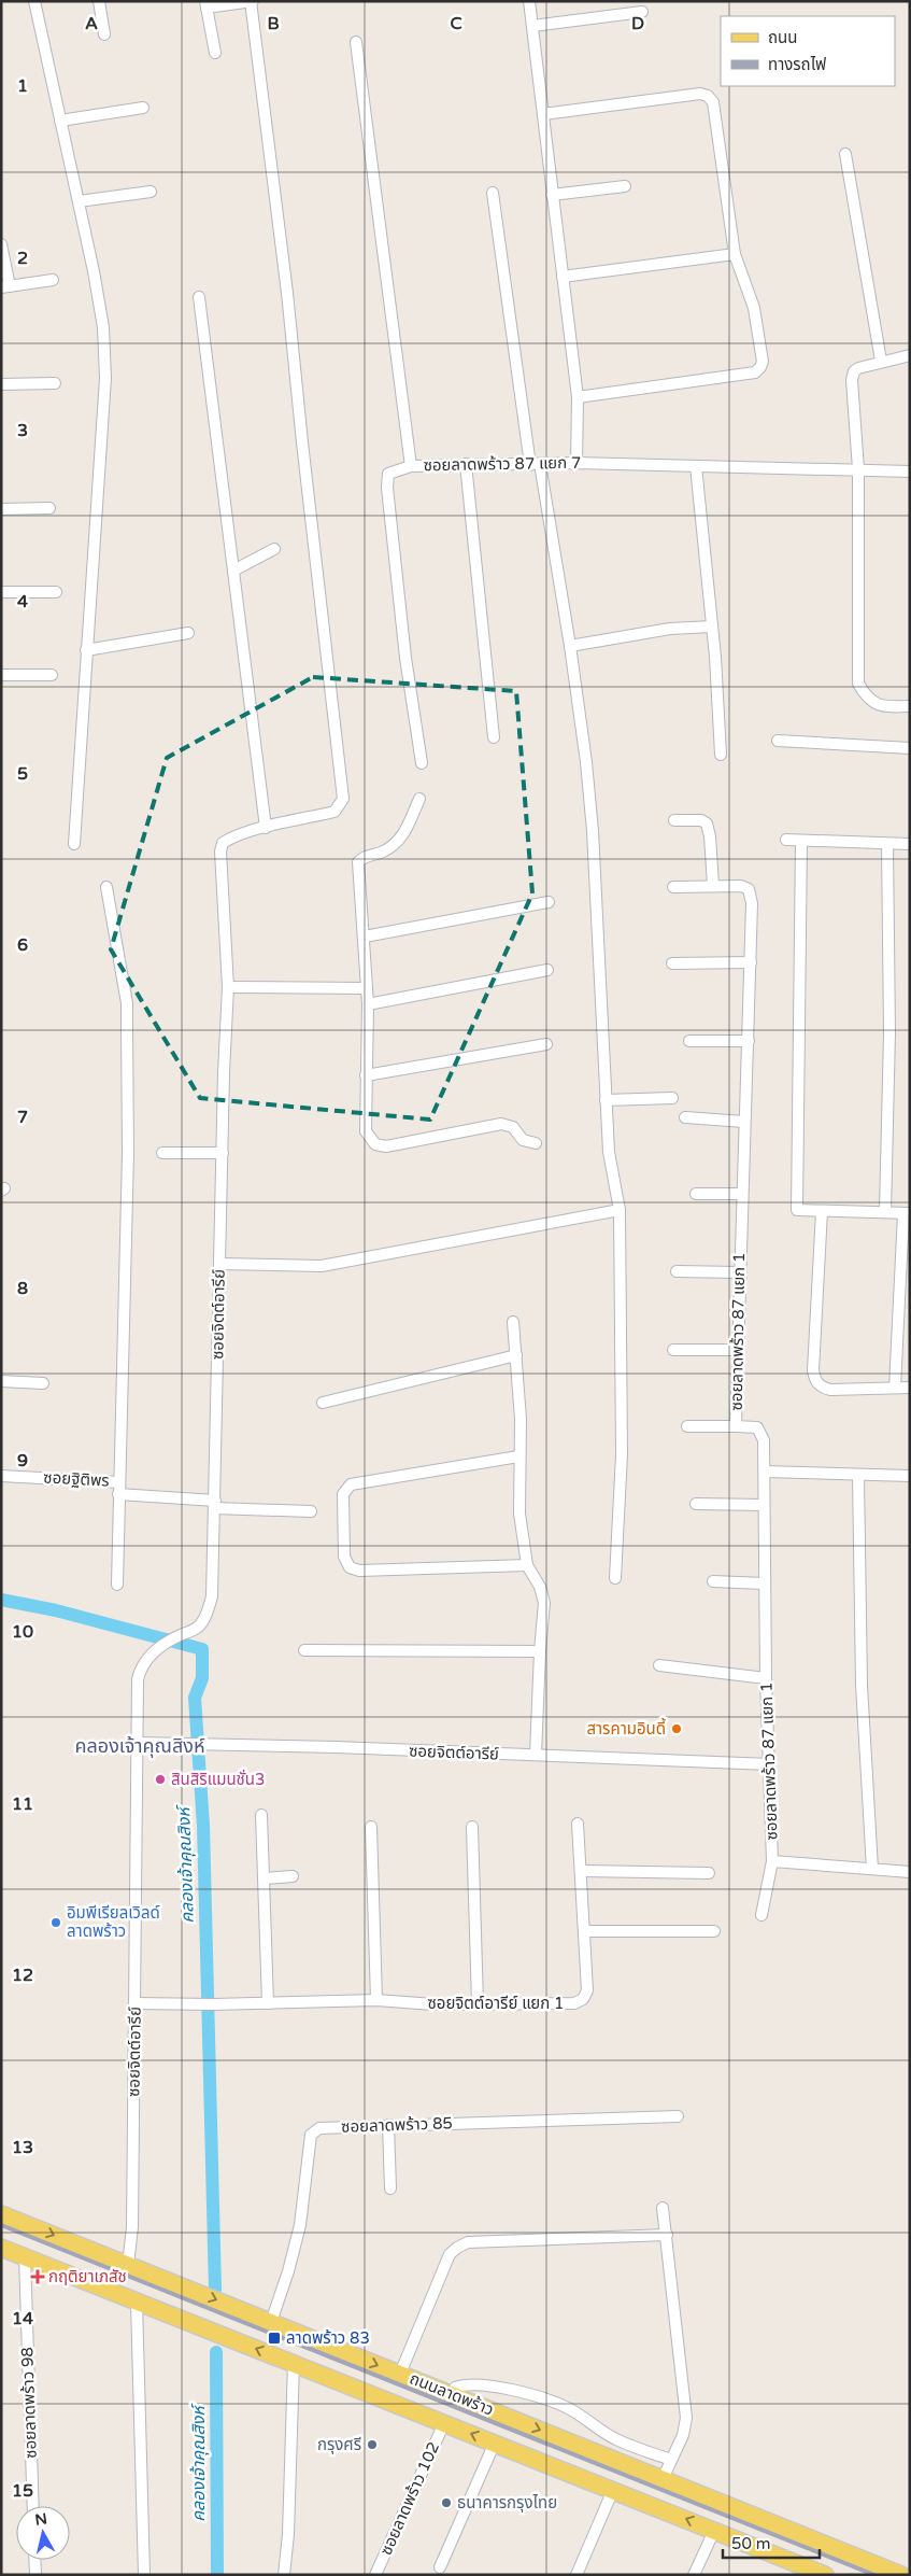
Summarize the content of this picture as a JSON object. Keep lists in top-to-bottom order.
{
  "streets": {
    "main road": ["ถนนลาดพร้าว"],
    "street": [
      "ซอยลาดพร้าว 87 แยก 7",
      "ซอยจิตต์อารีย์",
      "ซอยลาดพร้าว 87 แยก 1",
      "ซอยฐิติพร",
      "ซอยจิตต์อารีย์ แยก 1",
      "ซอยลาดพร้าว 85",
      "ซอยลาดพร้าว 98",
      "ซอยลาดพร้าว 102"
    ]
  },
  "crossings": [
    ["ซอยจิตต์อารีย์", "ซอยลาดพร้าว 87 แยก 1"],
    ["ซอยจิตต์อารีย์", "ซอยฐิติพร"],
    ["ซอยจิตต์อารีย์", "ซอยจิตต์อารีย์ แยก 1"],
    ["ซอยจิตต์อารีย์", "ถนนลาดพร้าว"],
    ["ซอยลาดพร้าว 85", "ถนนลาดพร้าว"],
    ["ถนนลาดพร้าว", "ซอยลาดพร้าว 98"],
    ["ถนนลาดพร้าว", "ซอยลาดพร้าว 102"]
  ],
  "districts": ["คลองเจ้าคุณสิงห์"],
  "water": ["คลองเจ้าคุณสิงห์"],
  "places": {
    "other": [
      "สารคามอินดี้",
      "สินสิริแมนชั่น3",
      "อิมพีเรียลเวิลด์ ลาดพร้าว",
      "กรุงศรี",
      "ธนาคารกรุงไทย"
    ],
    "health": ["กฤติยาเภสัช"],
    "transit": ["ลาดพร้าว 83"]
  },
  "legend": ["ถนน", "ทางรถไฟ"],
  "scale_bar": "50 m",
  "north": "top",
  "grid": {
    "columns": [
      "A",
      "B",
      "C",
      "D"
    ],
    "rows": [
      "1",
      "2",
      "3",
      "4",
      "5",
      "6",
      "7",
      "8",
      "9",
      "10",
      "11",
      "12",
      "13",
      "14",
      "15"
    ]
  }
}
